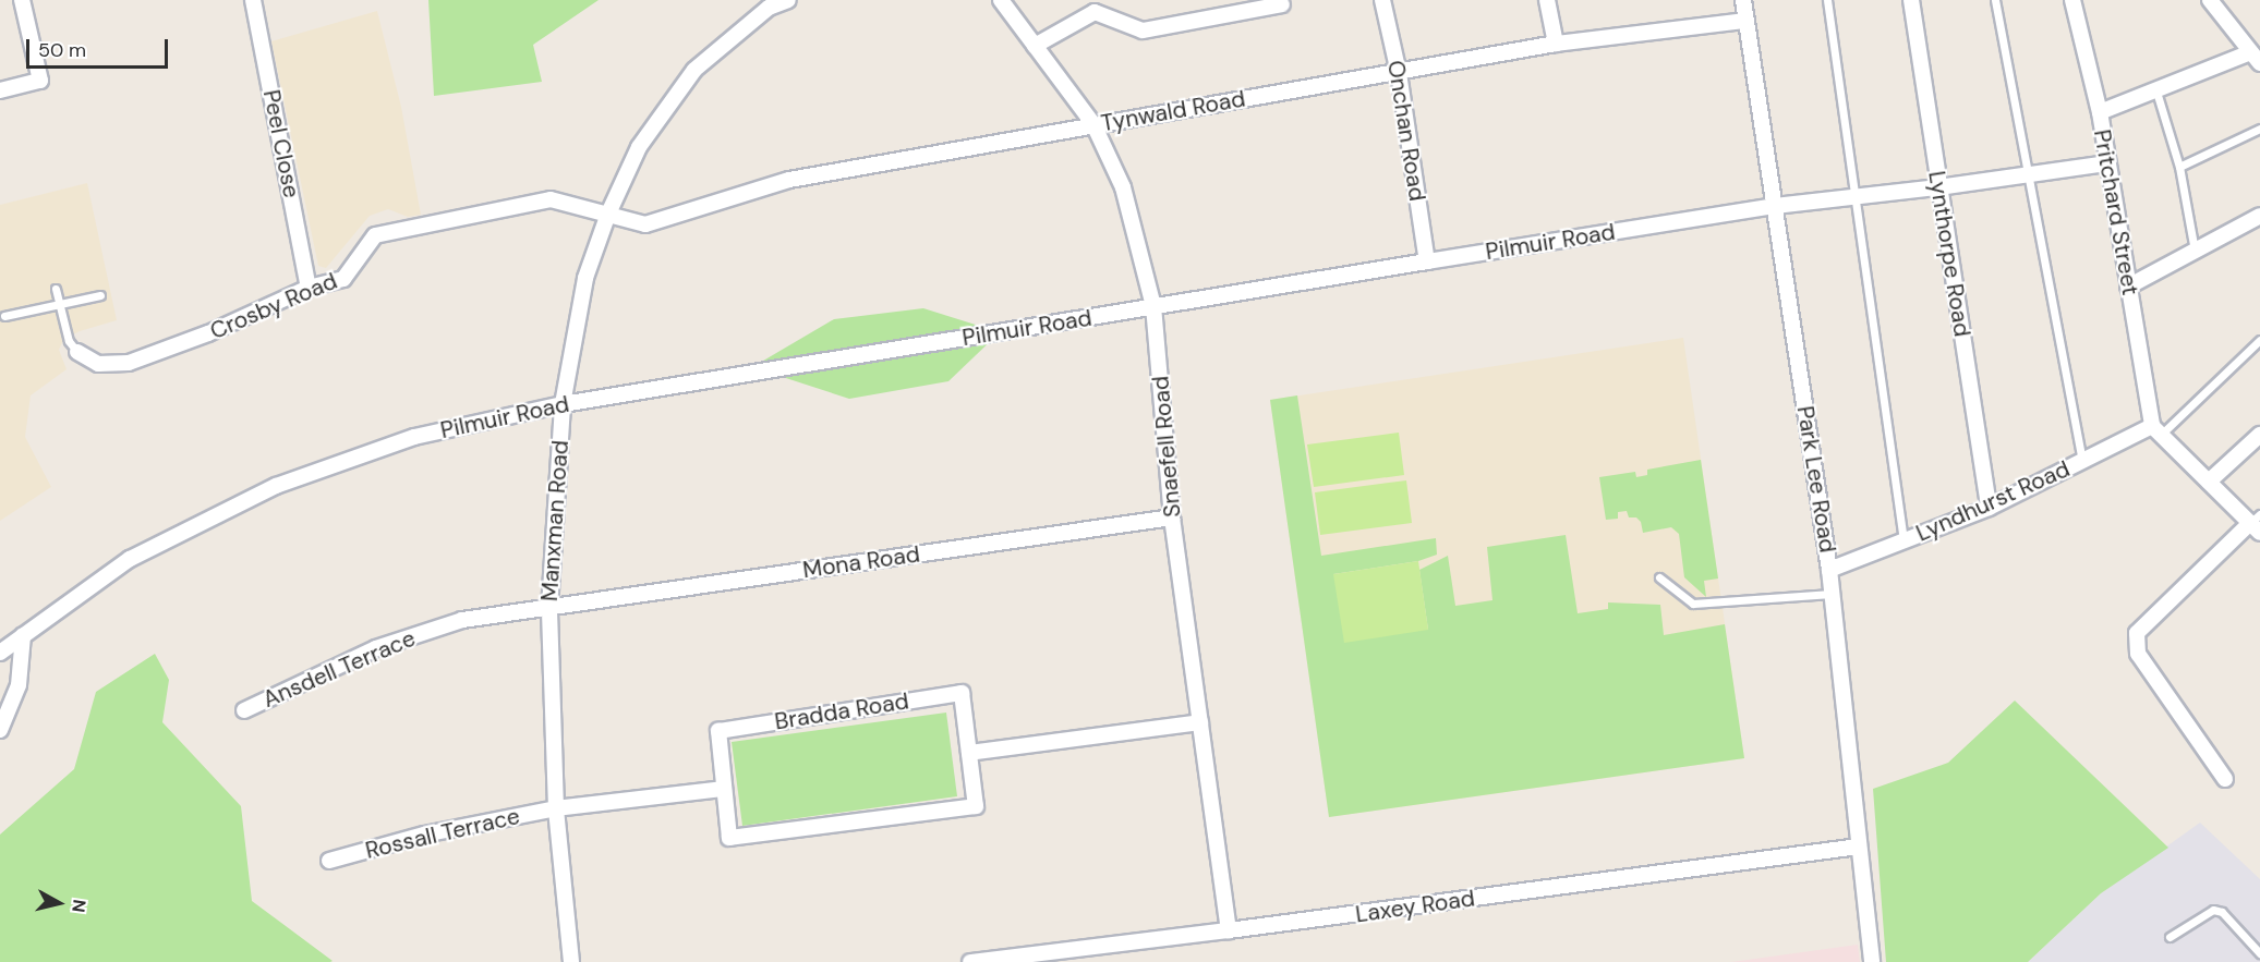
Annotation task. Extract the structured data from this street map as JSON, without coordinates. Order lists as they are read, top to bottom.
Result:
{
  "streets": {
    "street": [
      "Tynwald Road",
      "Onchan Road",
      "Peel Close",
      "Pritchard Street",
      "Pilmuir Road",
      "Lynthorpe Road",
      "Crosby Road",
      "Snaefell Road",
      "Park Lee Road",
      "Lyndhurst Road",
      "Manxman Road",
      "Mona Road",
      "Ansdell Terrace",
      "Bradda Road",
      "Rossall Terrace",
      "Laxey Road"
    ]
  },
  "crossings": [
    ["Tynwald Road", "Onchan Road"],
    ["Tynwald Road", "Crosby Road"],
    ["Tynwald Road", "Snaefell Road"],
    ["Tynwald Road", "Park Lee Road"],
    ["Tynwald Road", "Manxman Road"],
    ["Onchan Road", "Pilmuir Road"],
    ["Peel Close", "Crosby Road"],
    ["Pritchard Street", "Pilmuir Road"],
    ["Pritchard Street", "Lyndhurst Road"],
    ["Pilmuir Road", "Lynthorpe Road"],
    ["Pilmuir Road", "Snaefell Road"],
    ["Pilmuir Road", "Park Lee Road"],
    ["Pilmuir Road", "Manxman Road"],
    ["Lynthorpe Road", "Lyndhurst Road"],
    ["Crosby Road", "Manxman Road"],
    ["Snaefell Road", "Mona Road"],
    ["Snaefell Road", "Laxey Road"],
    ["Park Lee Road", "Lyndhurst Road"],
    ["Park Lee Road", "Laxey Road"],
    ["Manxman Road", "Mona Road"],
    ["Manxman Road", "Ansdell Terrace"],
    ["Manxman Road", "Rossall Terrace"],
    ["Mona Road", "Ansdell Terrace"]
  ],
  "scale_bar": "50 m",
  "north": "right"
}
